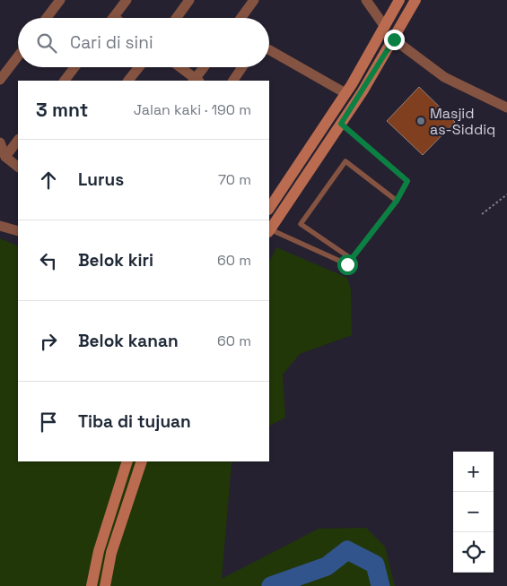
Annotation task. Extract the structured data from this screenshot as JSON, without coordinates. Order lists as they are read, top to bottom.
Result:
{
  "places": ["Masjid as-Siddiq"],
  "page": {
    "search": "Cari di sini",
    "heading": ["3 mnt", "Jalan kaki · 190 m"],
    "list": [
      ["Lurus", "70 m"],
      ["Belok kiri", "60 m"],
      ["Belok kanan", "60 m"],
      "Tiba di tujuan"
    ],
    "map_buttons": ["+", "−"]
  }
}
